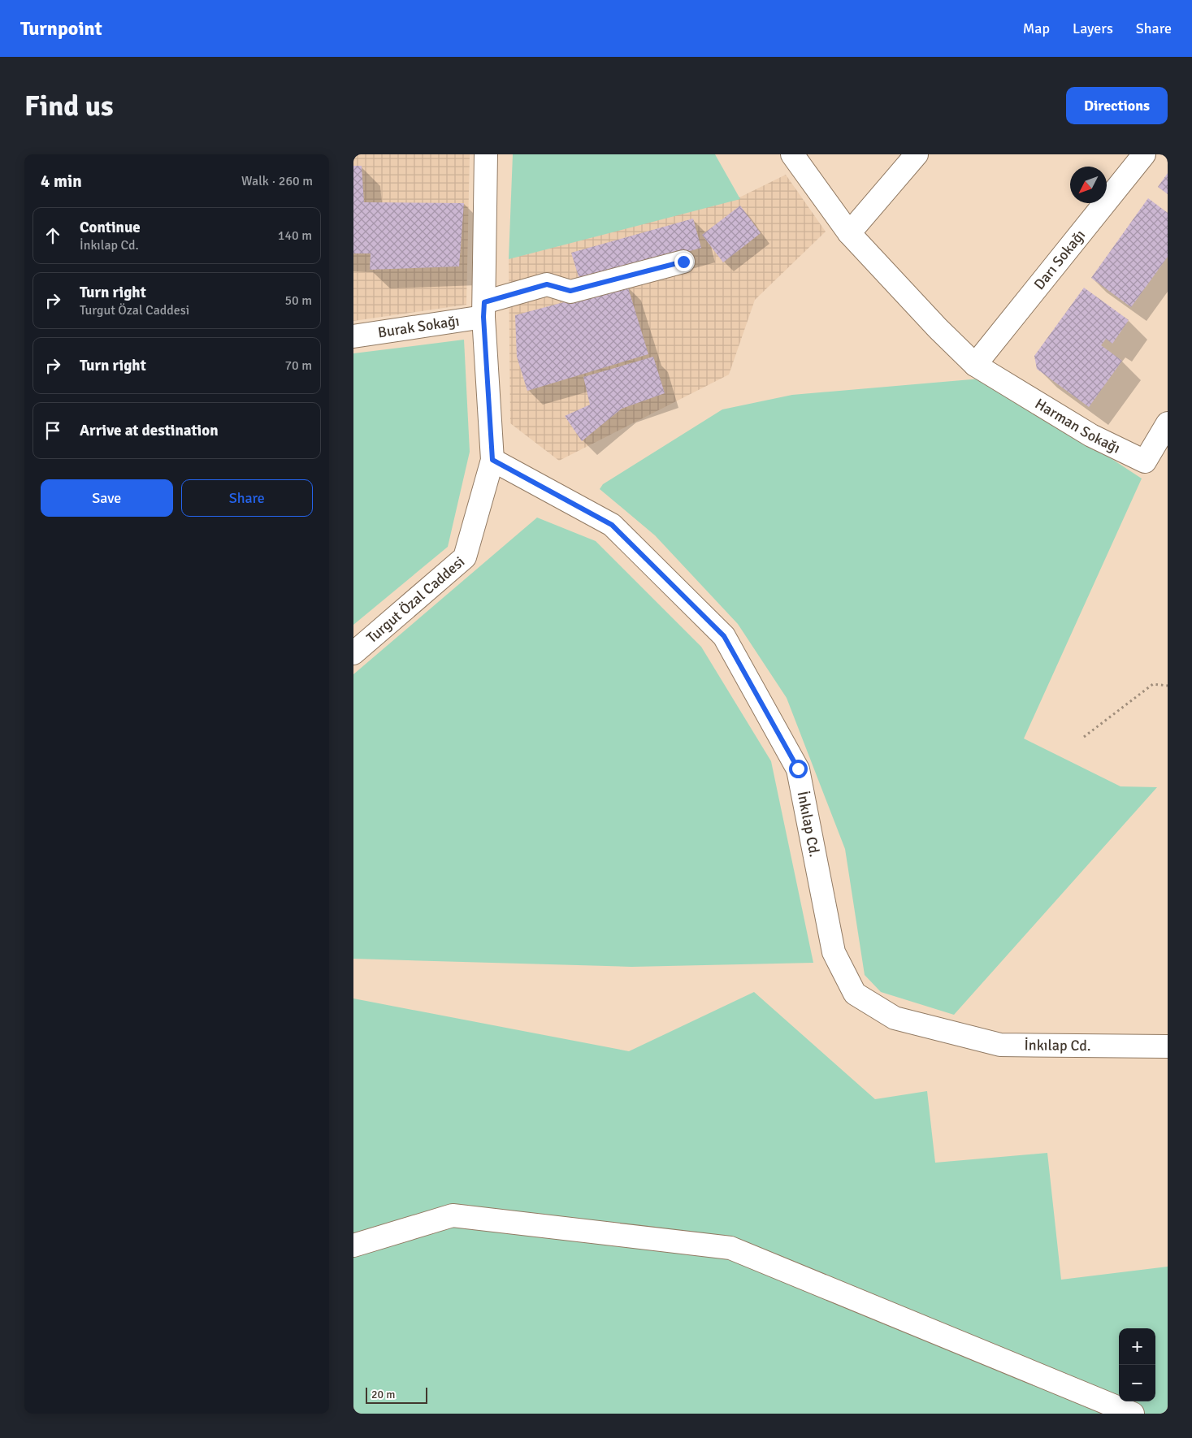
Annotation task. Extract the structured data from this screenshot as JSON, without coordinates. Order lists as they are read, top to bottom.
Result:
{
  "streets": {
    "street": [
      "Darı Sokağı",
      "Burak Sokağı",
      "Harman Sokağı",
      "Turgut Özal Caddesi",
      "İnkılap Cd."
    ]
  },
  "crossings": [
    ["Darı Sokağı", "Harman Sokağı"],
    ["Burak Sokağı", "Turgut Özal Caddesi"],
    ["Turgut Özal Caddesi", "İnkılap Cd."]
  ],
  "scale_bar": "20 m",
  "north": "bottom left",
  "page": {
    "header": "Turnpoint",
    "nav": ["Map", "Layers", "Share"],
    "buttons": [
      "Directions",
      ["Save", "Share"]
    ],
    "title": "Find us",
    "heading": ["4 min", "Walk · 260 m"],
    "list": [
      ["Continue", "İnkılap Cd.", "140 m"],
      ["Turn right", "Turgut Özal Caddesi", "50 m"],
      ["Turn right", "70 m"],
      "Arrive at destination"
    ],
    "map_buttons": ["+", "−"],
    "scale": "20 m"
  }
}
